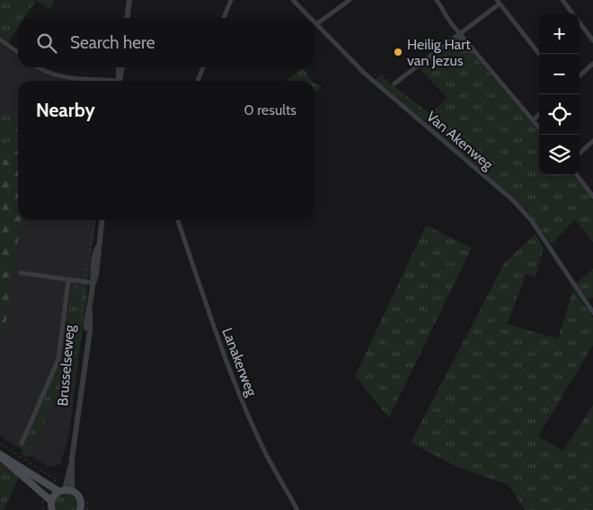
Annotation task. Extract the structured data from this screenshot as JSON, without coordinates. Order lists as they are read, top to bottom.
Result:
{
  "streets": {
    "street": ["Van Akenweg", "Lanakerweg", "Brusselseweg"]
  },
  "places": ["Heilig Hart van Jezus"],
  "page": {
    "map_buttons": ["+", "−"],
    "search": "Search here",
    "heading": ["Nearby", "0 results"]
  }
}
